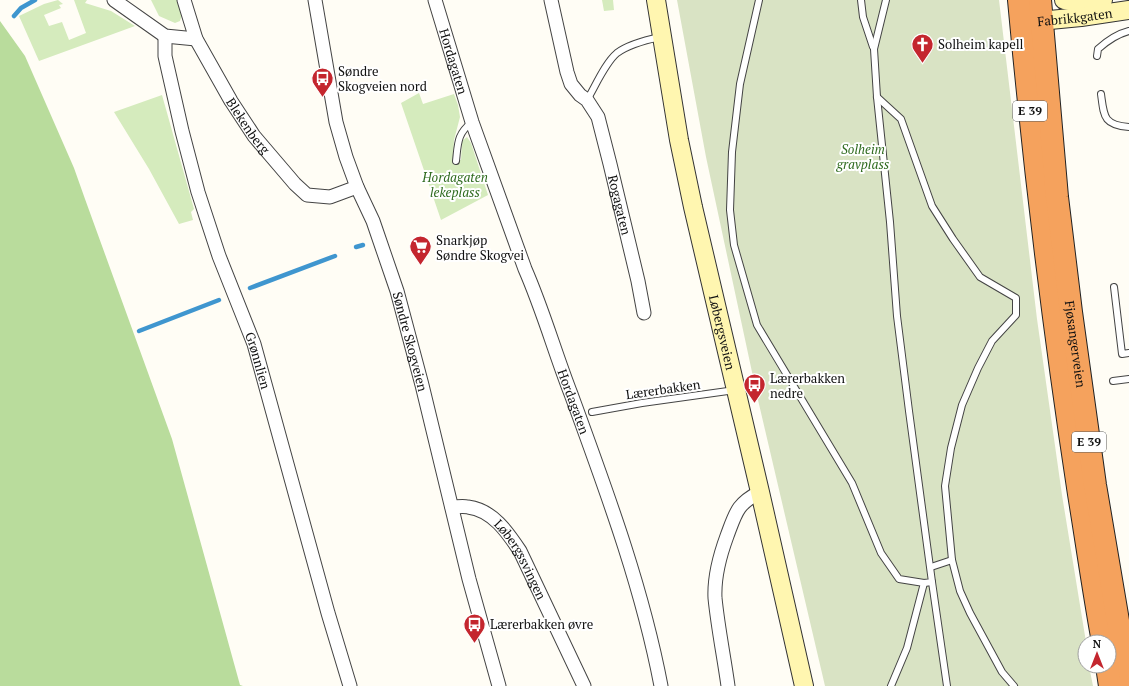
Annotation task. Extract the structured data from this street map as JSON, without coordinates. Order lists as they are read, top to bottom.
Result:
{
  "streets": {
    "highway": ["E 39", "Fjøsangerveien"],
    "street": [
      "Fabrikkgaten",
      "Hordagaten",
      "Blekenberg",
      "Rogagaten",
      "Løbergsveien",
      "Søndre Skogveien",
      "Grønnlien",
      "Løbergssvingen"
    ],
    "lane": ["Lærerbakken"]
  },
  "crossings": [
    ["Fabrikkgaten", "Fjøsangerveien"],
    ["Blekenberg", "Søndre Skogveien"],
    ["Løbergsveien", "Lærerbakken"],
    ["Søndre Skogveien", "Løbergssvingen"]
  ],
  "parks": ["Solheim gravplass", "Hordagaten lekeplass"],
  "places": {
    "church": ["Solheim kapell"],
    "bus stop": ["Søndre Skogveien nord", "Lærerbakken nedre", "Lærerbakken øvre"],
    "supermarket": ["Snarkjøp Søndre Skogvei"]
  },
  "north": "top"
}
